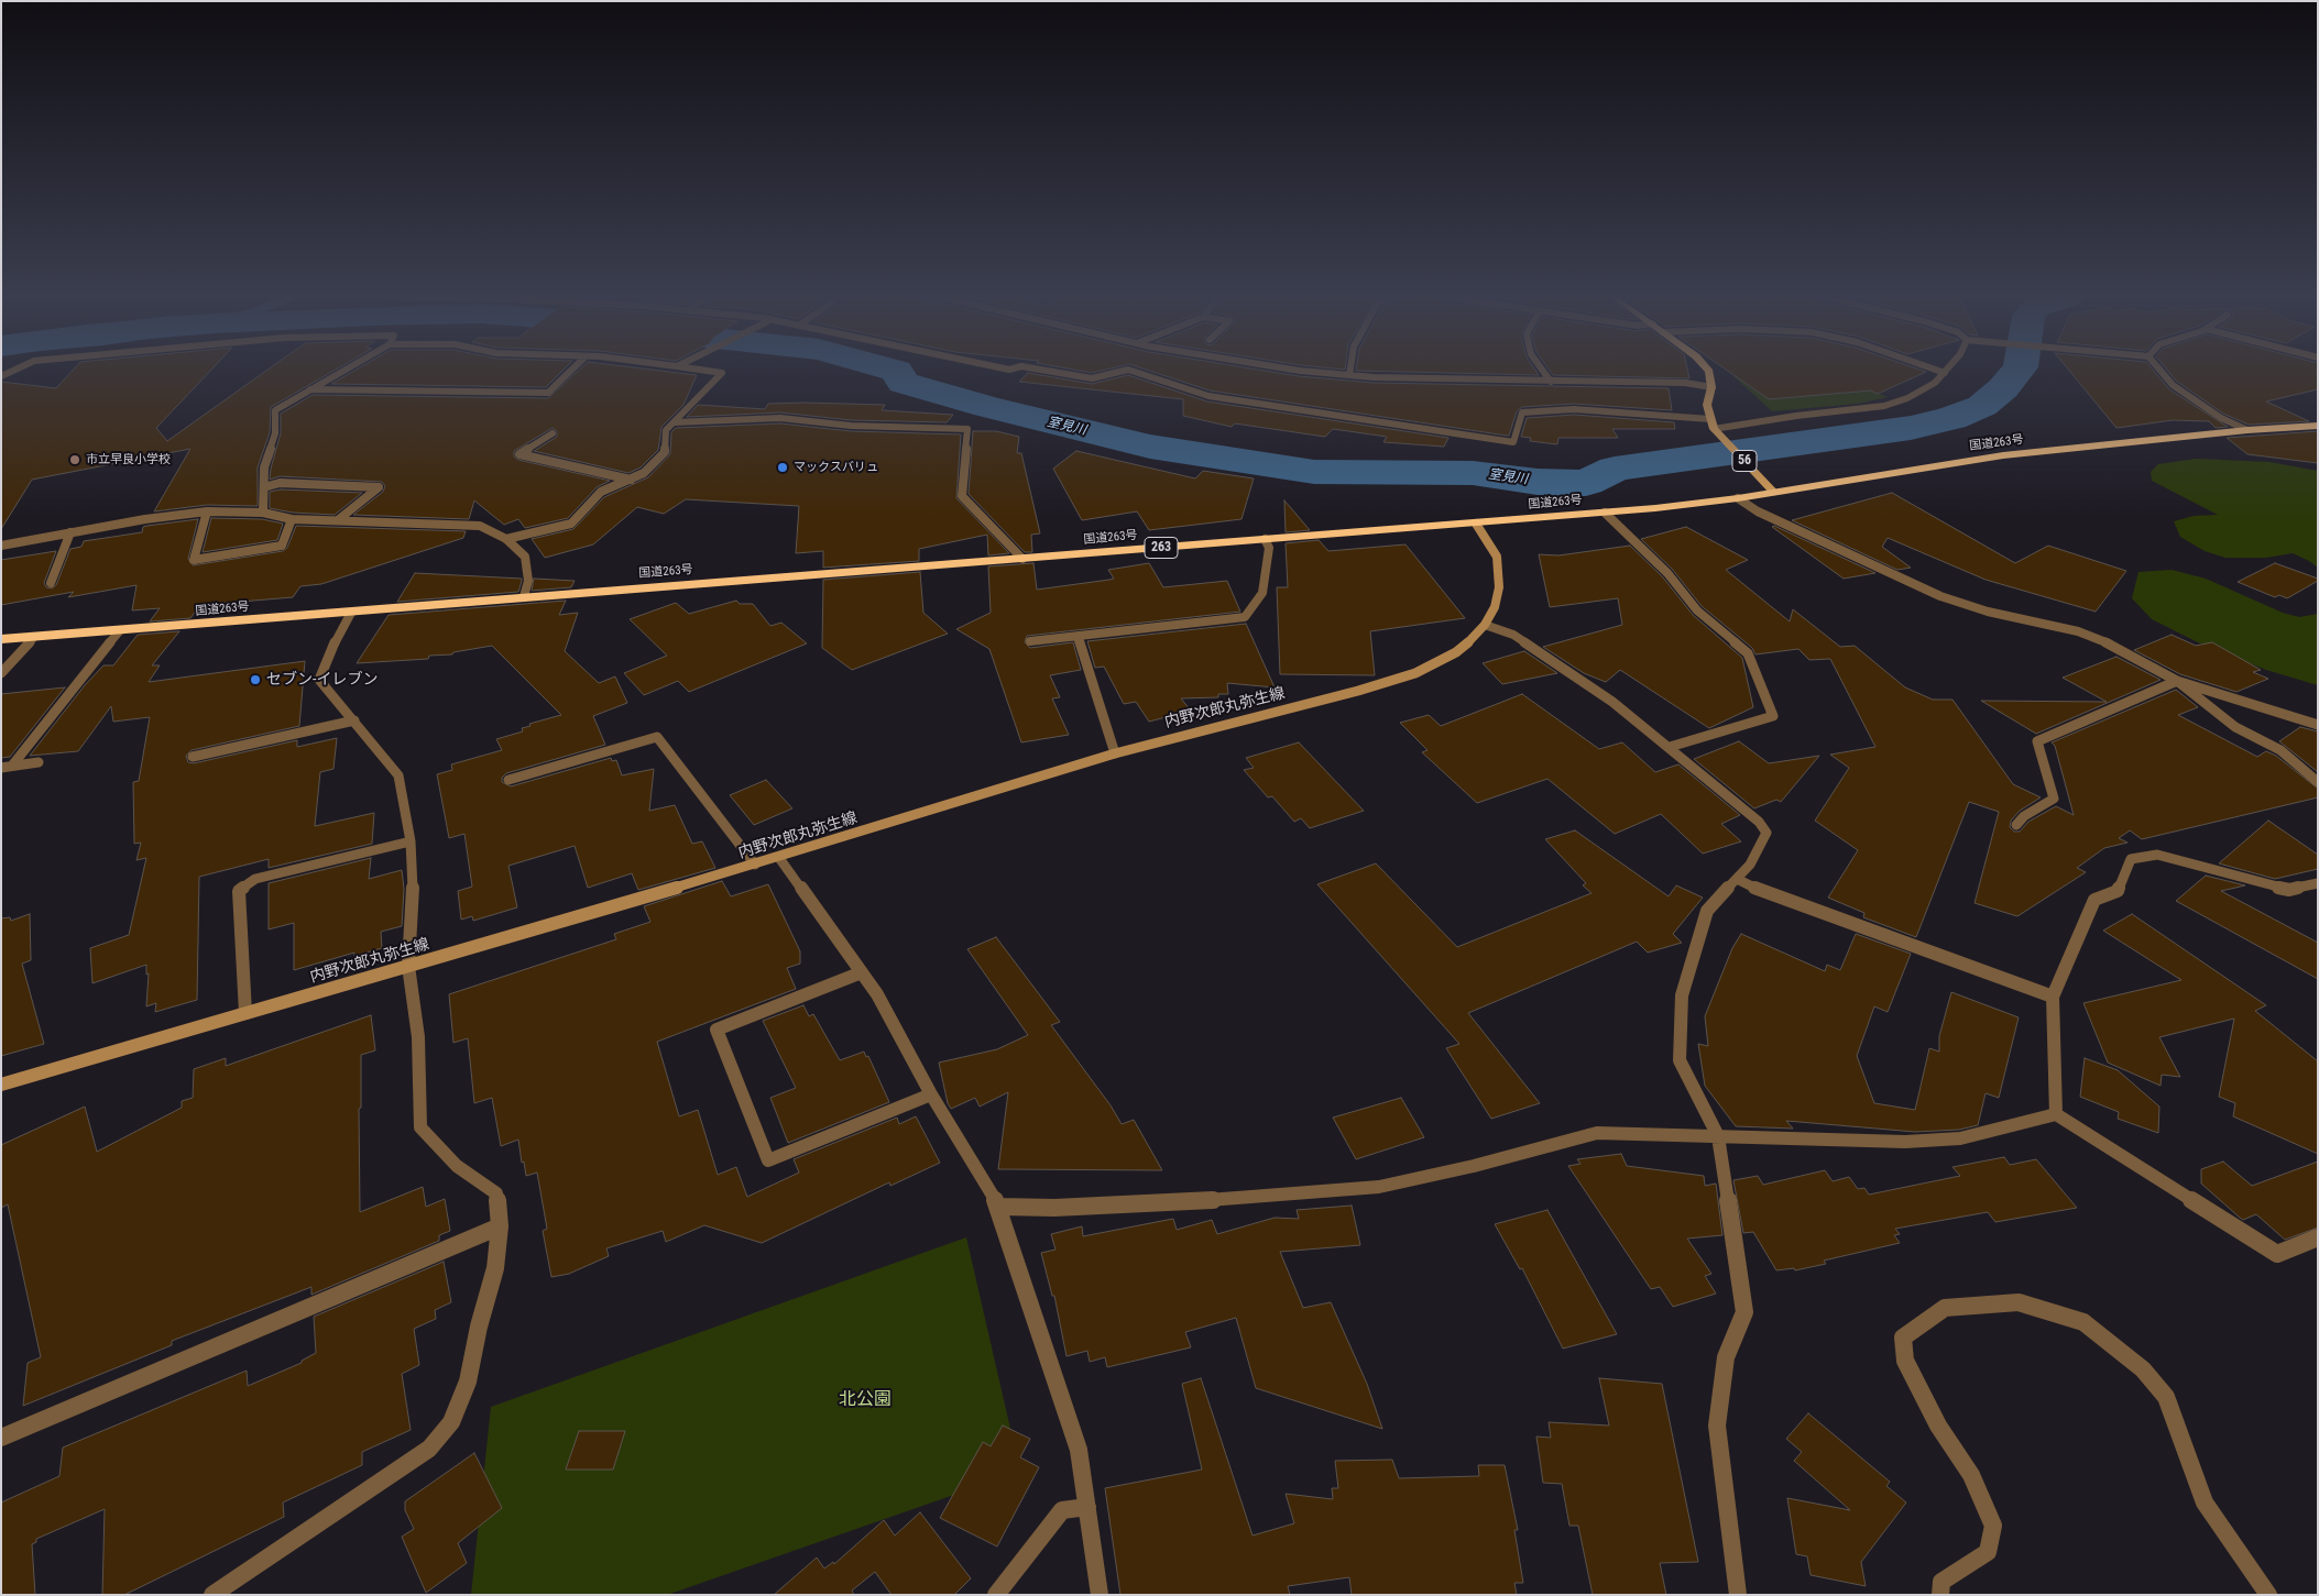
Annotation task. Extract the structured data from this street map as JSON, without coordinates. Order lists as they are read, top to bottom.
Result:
{
  "streets": {
    "highway": ["国道263号", "263"],
    "main road": ["56", "内野次郎丸弥生線"]
  },
  "crossings": [
    ["国道263号", "56"],
    ["国道263号", "内野次郎丸弥生線"]
  ],
  "water": ["室見川"],
  "parks": ["北公園"],
  "places": ["市立早良小学校", "マックスバリュ", "セブン-イレブン"]
}
